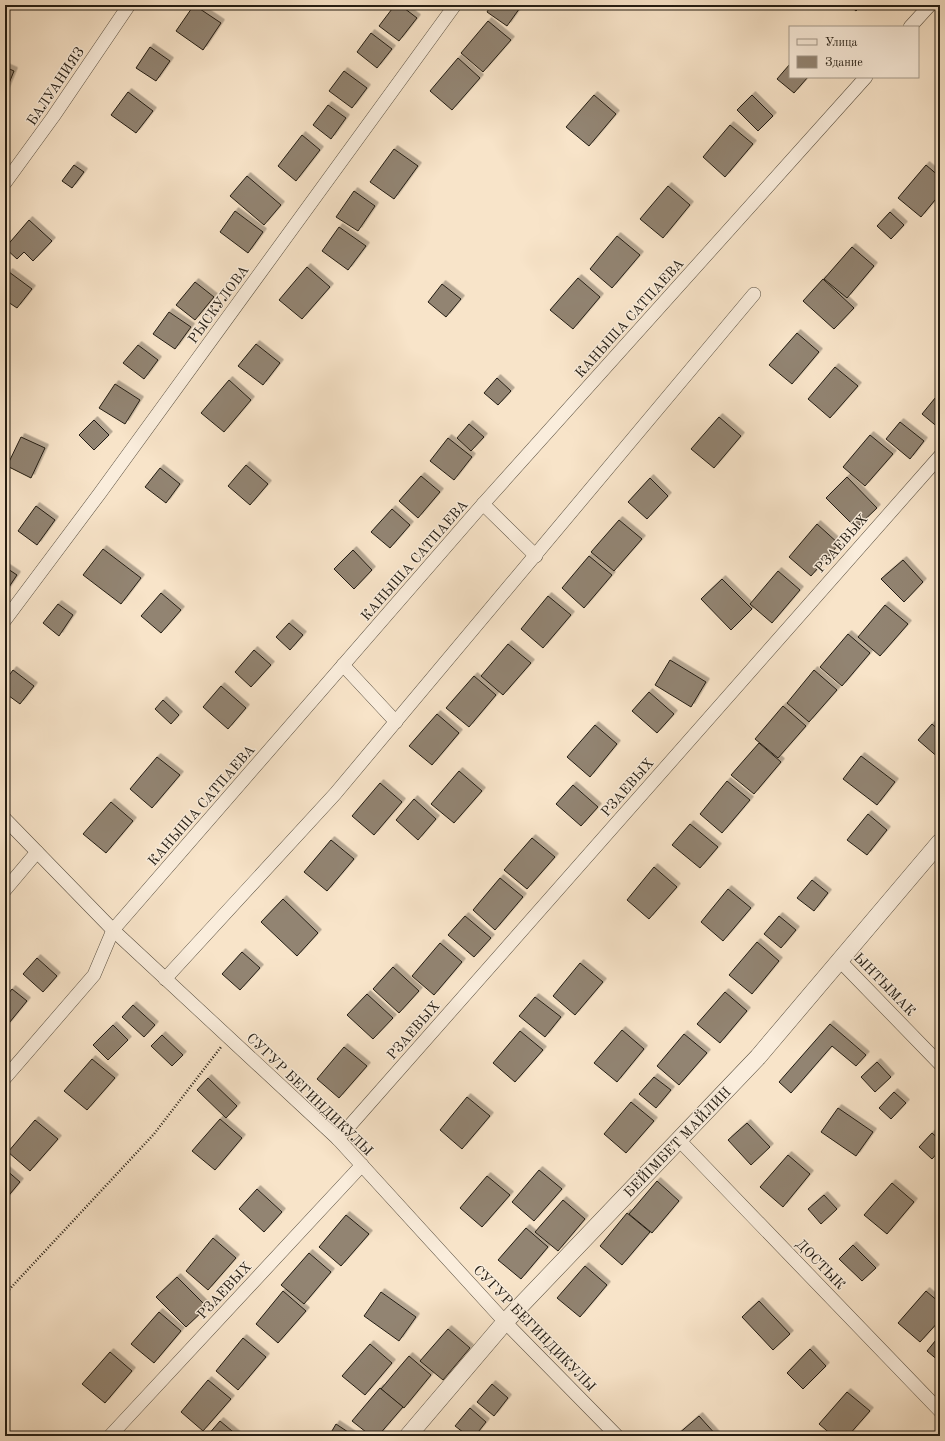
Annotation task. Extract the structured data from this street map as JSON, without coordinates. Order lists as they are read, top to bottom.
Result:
{
  "streets": {
    "street": [
      "БАЛУАНИЯЗ",
      "РЫСКУЛОВА",
      "КАНЫША САТПАЕВА",
      "РЗАЕВЫХ",
      "ЫНТЫМАК",
      "СУГУР БЕГИНДИКУЛЫ",
      "БЕЙІМБЕТ МАЙЛИН",
      "ДОСТЫК"
    ]
  },
  "crossings": [
    ["КАНЫША САТПАЕВА", "СУГУР БЕГИНДИКУЛЫ"],
    ["РЗАЕВЫХ", "СУГУР БЕГИНДИКУЛЫ"],
    ["ЫНТЫМАК", "БЕЙІМБЕТ МАЙЛИН"],
    ["СУГУР БЕГИНДИКУЛЫ", "БЕЙІМБЕТ МАЙЛИН"],
    ["БЕЙІМБЕТ МАЙЛИН", "ДОСТЫК"]
  ],
  "legend": ["Улица", "Здание"]
}
